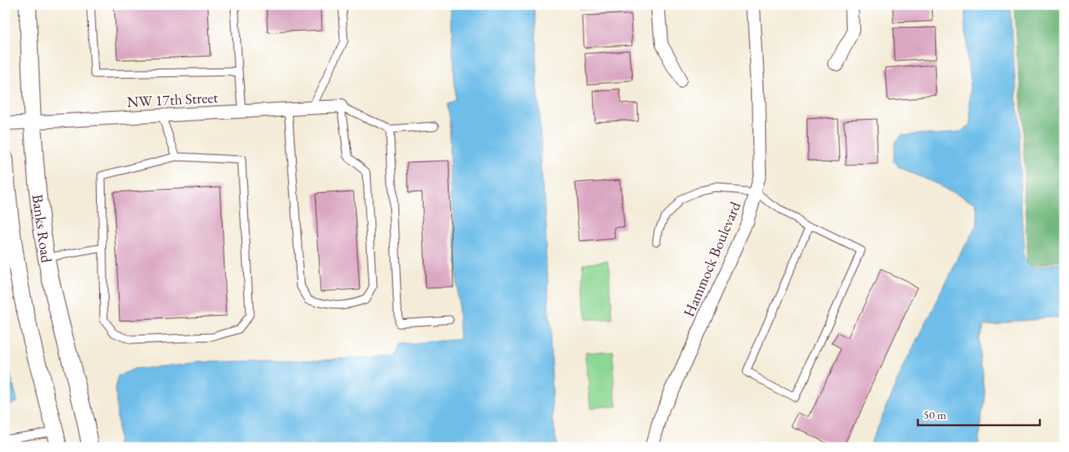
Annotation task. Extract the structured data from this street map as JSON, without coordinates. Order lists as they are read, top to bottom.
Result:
{
  "streets": {
    "street": ["NW 17th Street", "Banks Road", "Hammock Boulevard"]
  },
  "crossings": [
    ["NW 17th Street", "Banks Road"]
  ],
  "scale_bar": "50 m"
}
